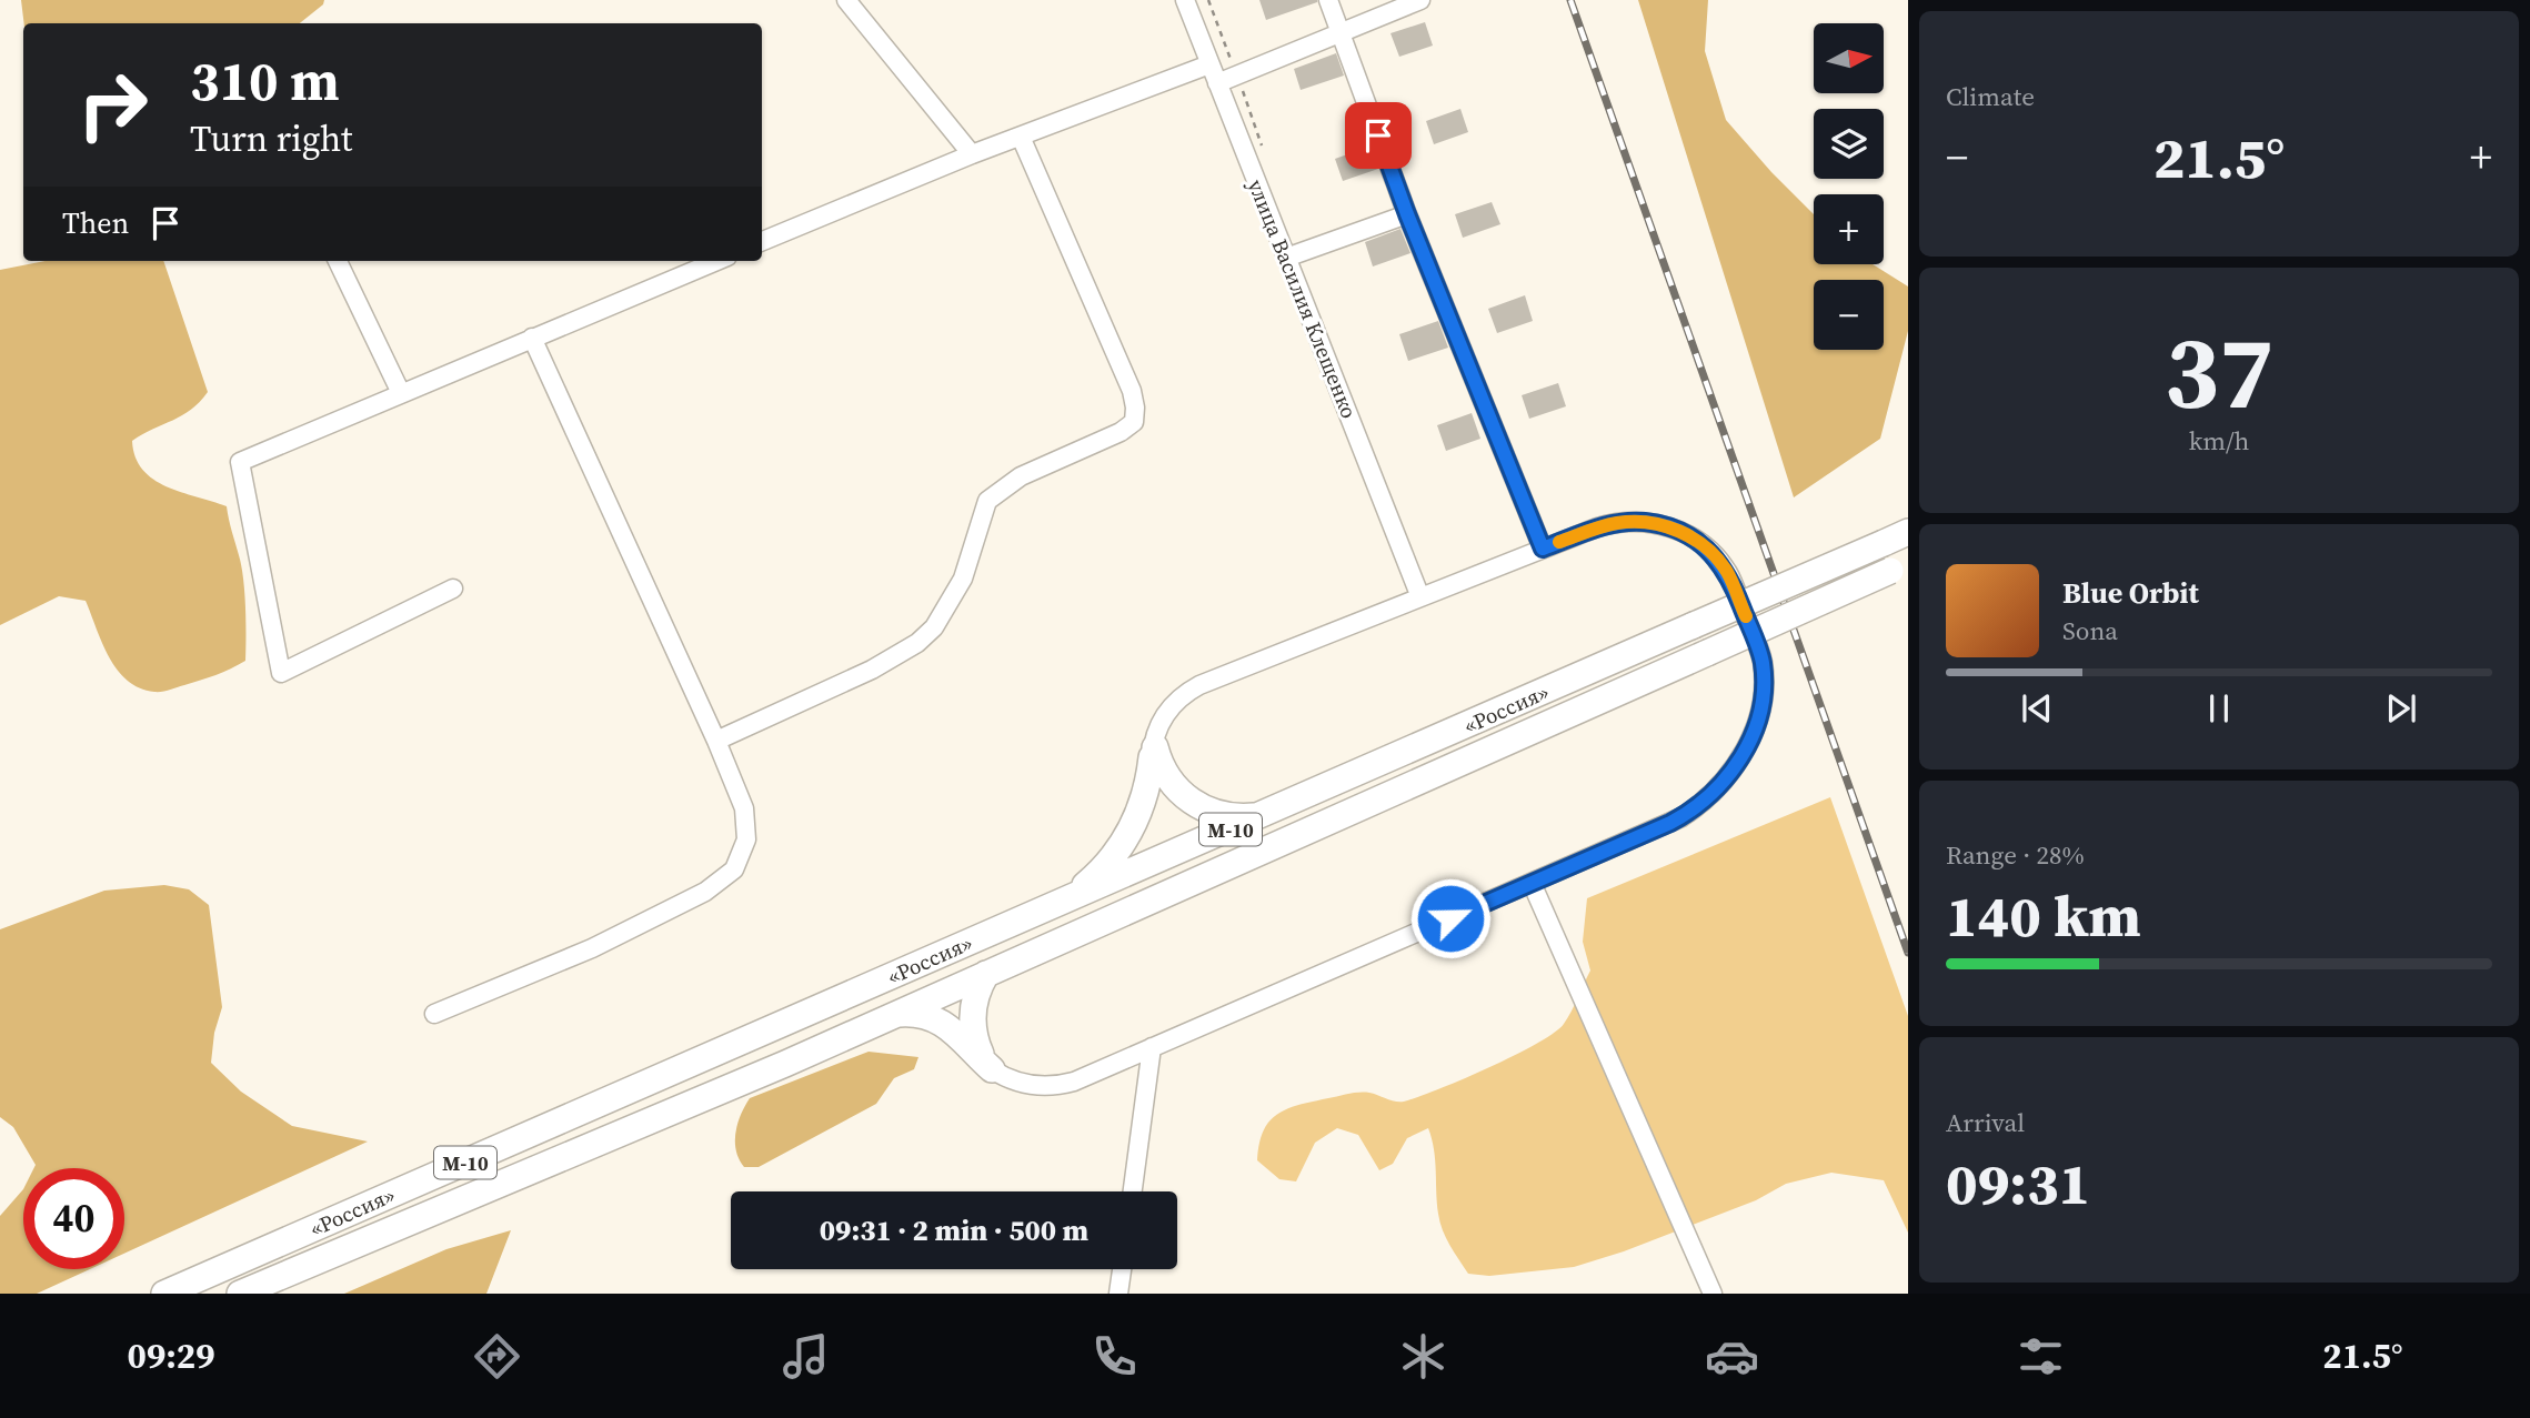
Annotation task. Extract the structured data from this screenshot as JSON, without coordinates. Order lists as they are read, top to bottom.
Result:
{
  "streets": {
    "highway": ["«Россия»", "М-10"],
    "street": ["улица Василия Клещенко"]
  },
  "north": "right",
  "page": {
    "tile": [
      "Climate",
      ["37", "km/h"],
      ["Range · 28%", "140 km"],
      ["Arrival", "09:31"]
    ],
    "map_buttons": ["+", "−"],
    "turn": ["310 m", "Turn right"],
    "heat": ["−", "21.5°", "+"],
    "then": "Then",
    "song": ["Blue Orbit", "Sona"],
    "limit": "40",
    "trip": "09:31 · 2 min · 500 m",
    "tabs": ["09:29", "21.5°"]
  }
}
